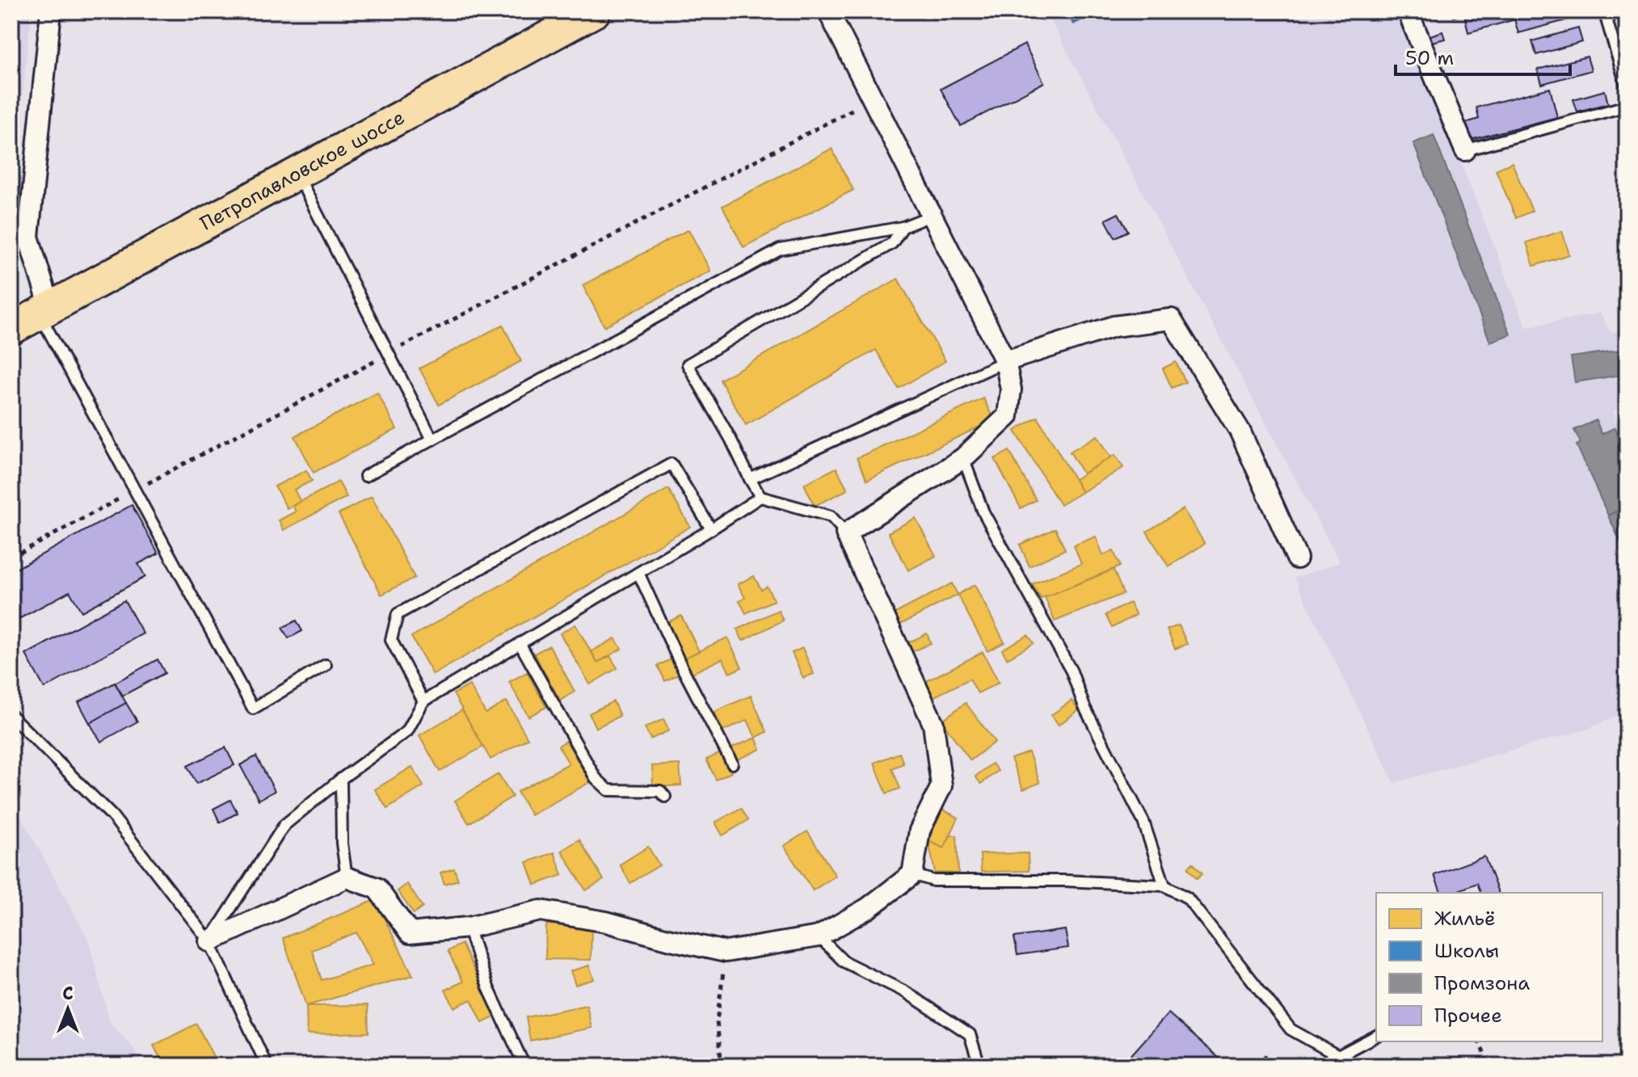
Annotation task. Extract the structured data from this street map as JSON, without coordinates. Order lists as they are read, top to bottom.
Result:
{
  "streets": {
    "main road": ["Петропавловское шоссе"]
  },
  "legend": [
    "Жильё",
    "Школы",
    "Промзона",
    "Прочее"
  ],
  "scale_bar": "50 m",
  "north": "top"
}
